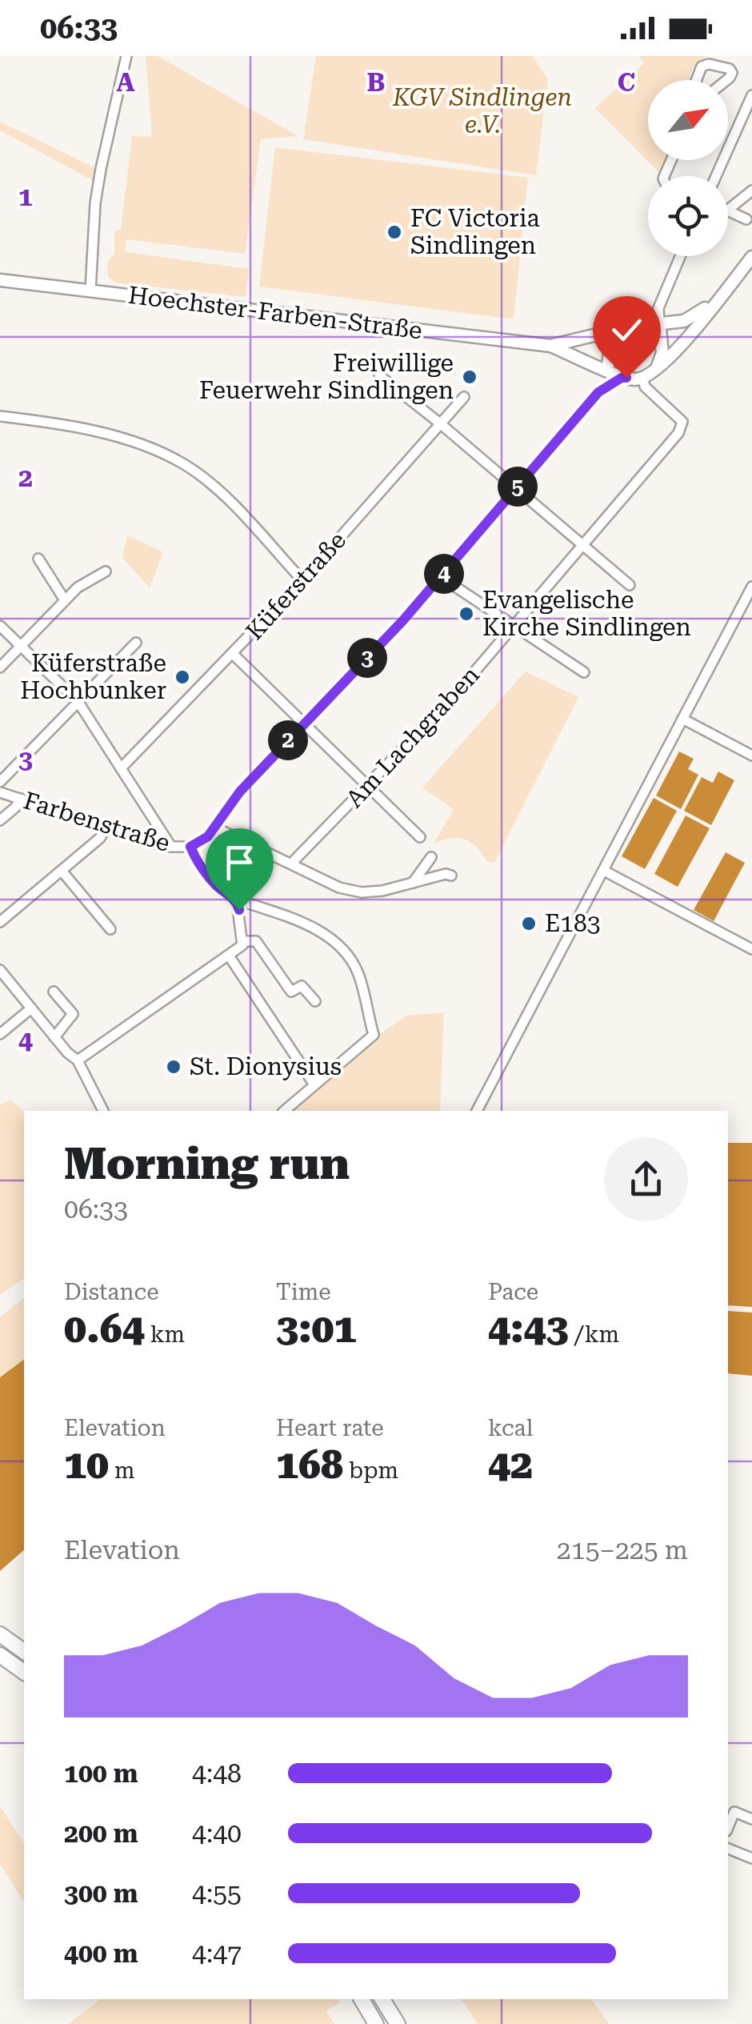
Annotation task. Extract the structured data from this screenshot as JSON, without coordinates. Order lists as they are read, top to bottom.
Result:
{
  "streets": {
    "main road": ["Hoechster-Farben-Straße"],
    "street": ["Küferstraße", "Am Lachgraben", "Farbenstraße"]
  },
  "crossings": [
    ["Hoechster-Farben-Straße", "Am Lachgraben"]
  ],
  "parks": ["KGV Sindlingen e.V."],
  "places": [
    "FC Victoria Sindlingen",
    "Freiwillige Feuerwehr Sindlingen",
    "Evangelische Kirche Sindlingen",
    "Küferstraße Hochbunker",
    "E183",
    "St. Dionysius"
  ],
  "north": "top right",
  "page": {
    "status": "06:33",
    "pins": [
      "5",
      "4",
      "3",
      "2"
    ],
    "heading": ["Morning run", "06:33"],
    "stats": [
      ["Distance", "0.64 km"],
      ["Time", "3:01"],
      ["Pace", "4:43 /km"],
      ["Elevation", "10 m"],
      ["Heart rate", "168 bpm"],
      ["kcal", "42"]
    ],
    "chart": ["Elevation", "215–225 m"],
    "list": [
      {
        "name": "100 m",
        "note": "4:48"
      },
      {
        "name": "200 m",
        "note": "4:40"
      },
      {
        "name": "300 m",
        "note": "4:55"
      },
      {
        "name": "400 m",
        "note": "4:47"
      }
    ]
  },
  "grid": {
    "columns": ["A", "B", "C"],
    "rows": [
      "1",
      "2",
      "3",
      "4"
    ]
  }
}
